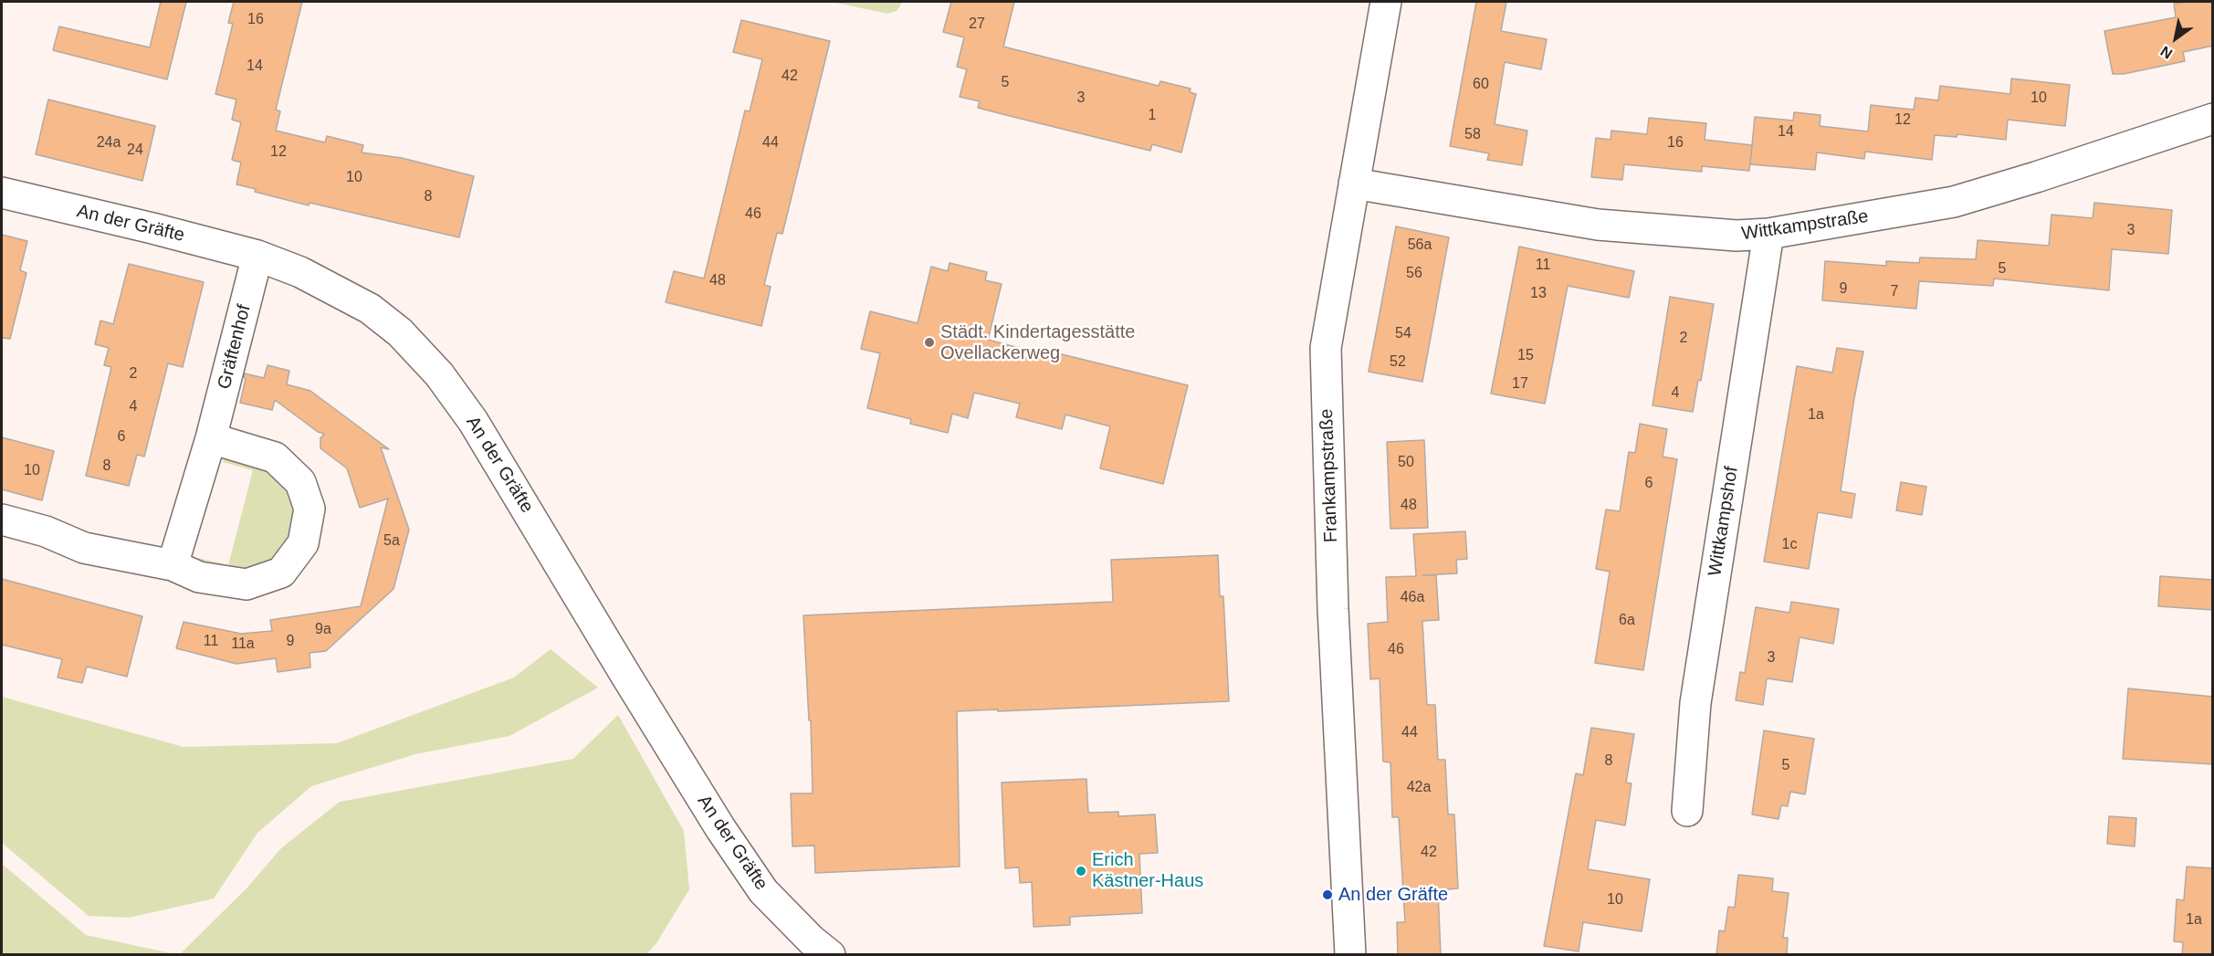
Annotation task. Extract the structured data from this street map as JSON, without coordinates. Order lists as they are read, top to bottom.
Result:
{
  "streets": {
    "street": [
      "An der Gräfte",
      "Wittkampstraße",
      "Gräftenhof",
      "Frankampstraße",
      "Wittkampshof"
    ]
  },
  "crossings": [
    ["An der Gräfte", "Gräftenhof"],
    ["Wittkampstraße", "Frankampstraße"],
    ["Wittkampstraße", "Wittkampshof"]
  ],
  "places": ["Städt. Kindertagesstätte Ovellackerweg", "Erich Kästner-Haus", "An der Gräfte"],
  "house_numbers": [
    "16",
    "27",
    "14",
    "42",
    "5",
    "60",
    "3",
    "10",
    "1",
    "12",
    "14",
    "58",
    "24a",
    "44",
    "16",
    "24",
    "12",
    "10",
    "8",
    "46",
    "3",
    "56a",
    "11",
    "5",
    "56",
    "48",
    "9",
    "7",
    "13",
    "54",
    "2",
    "15",
    "52",
    "2",
    "17",
    "4",
    "4",
    "1a",
    "6",
    "50",
    "8",
    "10",
    "6",
    "48",
    "5a",
    "1c",
    "46a",
    "6a",
    "9a",
    "11",
    "9",
    "11a",
    "46",
    "3",
    "44",
    "8",
    "5",
    "42a",
    "42",
    "10",
    "1a"
  ],
  "north": "bottom left"
}
